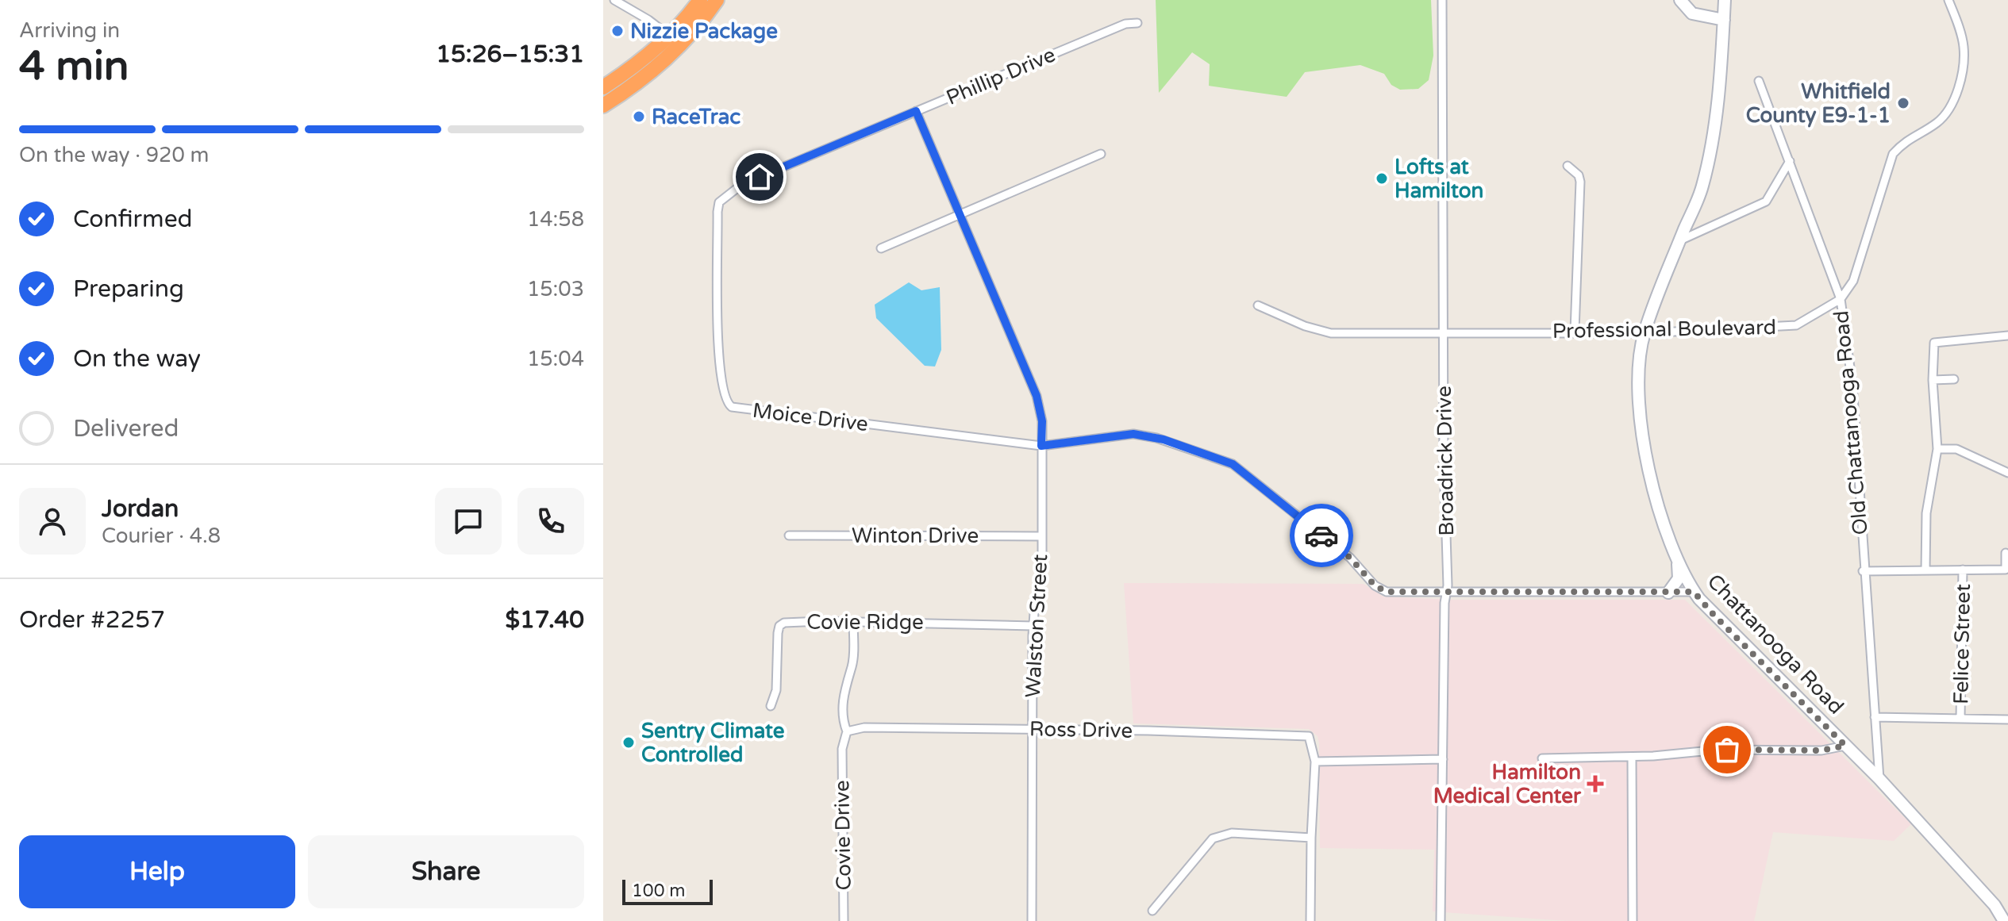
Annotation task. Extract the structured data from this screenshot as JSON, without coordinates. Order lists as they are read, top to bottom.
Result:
{
  "streets": {
    "main road": ["Chattanooga Road"],
    "street": [
      "Phillip Drive",
      "Professional Boulevard",
      "Moice Drive",
      "Old Chattanooga Road",
      "Broadrick Drive",
      "Winton Drive",
      "Covie Ridge",
      "Walston Street",
      "Felice Street",
      "Ross Drive",
      "Covie Drive"
    ]
  },
  "crossings": [
    ["Phillip Drive", "Walston Street"],
    ["Professional Boulevard", "Old Chattanooga Road"],
    ["Professional Boulevard", "Broadrick Drive"],
    ["Professional Boulevard", "Chattanooga Road"],
    ["Moice Drive", "Broadrick Drive"],
    ["Moice Drive", "Walston Street"],
    ["Moice Drive", "Chattanooga Road"],
    ["Old Chattanooga Road", "Chattanooga Road"],
    ["Winton Drive", "Walston Street"],
    ["Covie Ridge", "Walston Street"],
    ["Walston Street", "Ross Drive"],
    ["Ross Drive", "Covie Drive"]
  ],
  "places": {
    "other": [
      "Nizzie Package",
      "Whitfield County E9-1-1",
      "RaceTrac",
      "Lofts at Hamilton",
      "Sentry Climate Controlled"
    ],
    "health": ["Hamilton Medical Center"]
  },
  "scale_bar": "100 m",
  "page": {
    "heading": ["4 min", "Arriving in", "15:26–15:31"],
    "panel": [
      "Jordan",
      "Courier · 4.8",
      "Order #2257",
      "$17.40"
    ],
    "bar": "On the way · 920 m",
    "list": [
      ["Confirmed", "14:58"],
      ["Preparing", "15:03"],
      ["On the way", "15:04"],
      "Delivered"
    ],
    "buttons": ["Help", "Share"],
    "scale": "100 m"
  }
}
